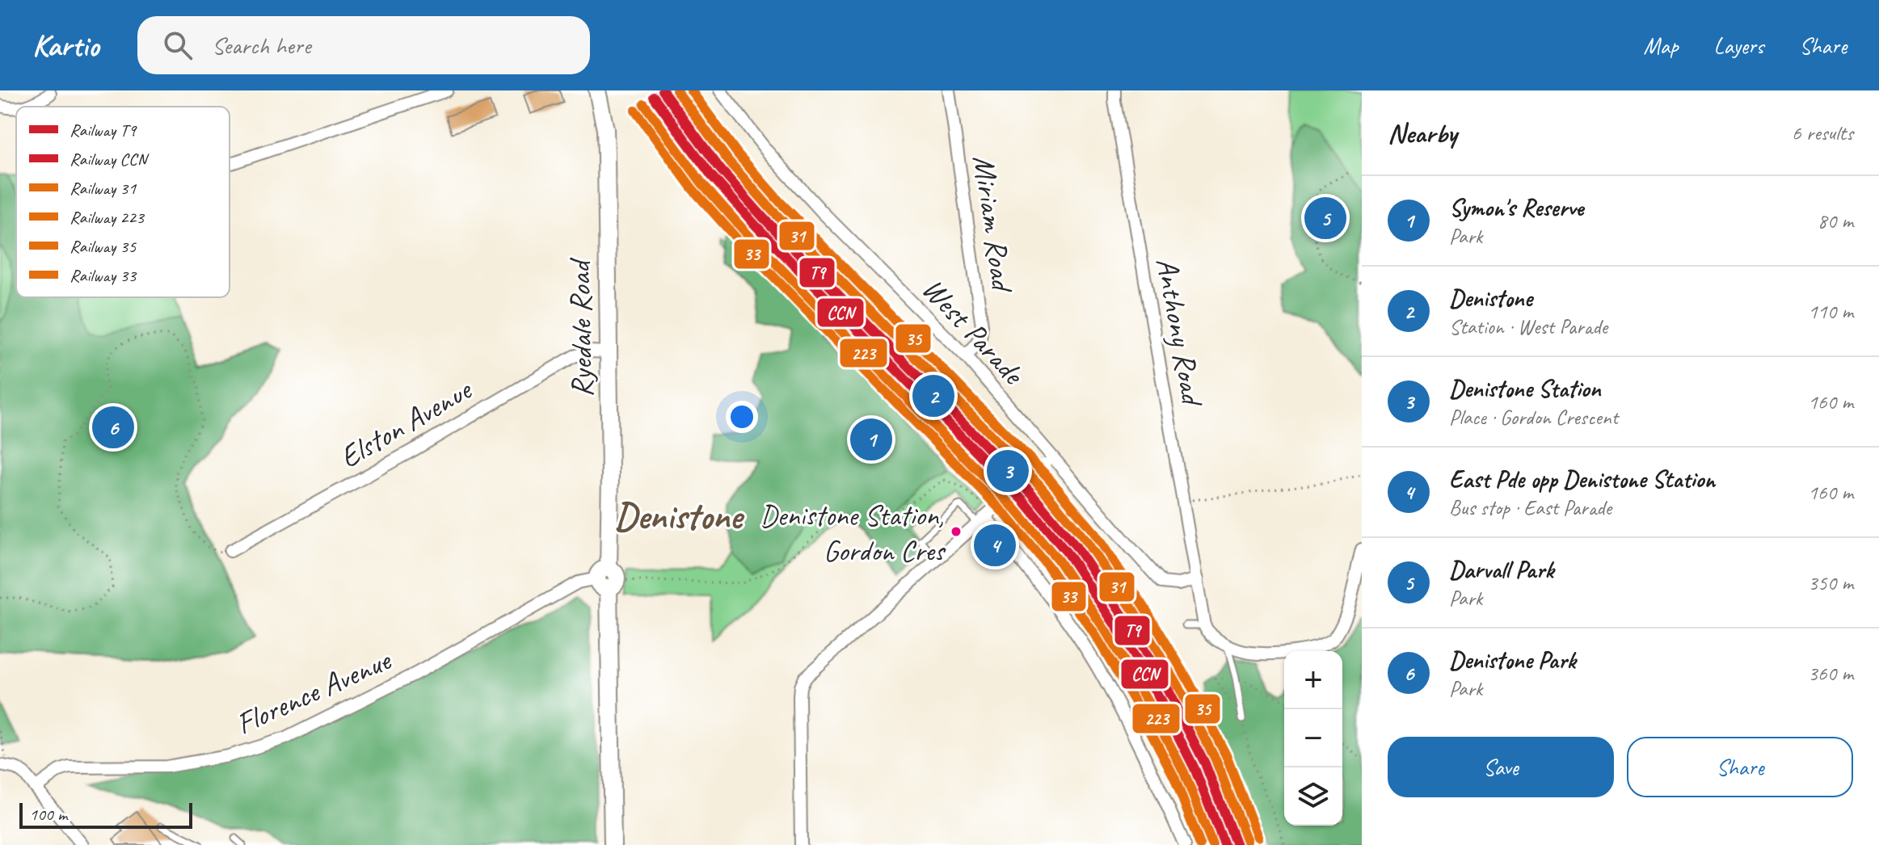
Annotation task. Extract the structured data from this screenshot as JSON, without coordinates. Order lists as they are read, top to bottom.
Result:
{
  "streets": {
    "street": [
      "Miriam Road",
      "Ryedale Road",
      "West Parade",
      "Anthony Road",
      "Elston Avenue",
      "Florence Avenue"
    ]
  },
  "crossings": [
    ["Miriam Road", "West Parade"],
    ["Ryedale Road", "Elston Avenue"],
    ["Ryedale Road", "Florence Avenue"],
    ["West Parade", "Anthony Road"]
  ],
  "districts": ["Denistone"],
  "places": ["Denistone Station, Gordon Cres"],
  "lines": [
    "rail line T9",
    "rail line 31",
    "rail line 35",
    "rail line CCN",
    "rail line 223",
    "rail line 33"
  ],
  "legend": [
    "Railway T9",
    "Railway CCN",
    "Railway 31",
    "Railway 223",
    "Railway 35",
    "Railway 33"
  ],
  "scale_bar": "100 m",
  "page": {
    "header": "Kartio",
    "search": "Search here",
    "nav": ["Map", "Layers", "Share"],
    "heading": ["Nearby", "6 results"],
    "list": [
      {
        "mark": "1",
        "name": "Symon's Reserve",
        "note": "Park",
        "value": "80 m"
      },
      {
        "mark": "2",
        "name": "Denistone",
        "note": "Station · West Parade",
        "value": "110 m"
      },
      {
        "mark": "3",
        "name": "Denistone Station",
        "note": "Place · Gordon Crescent",
        "value": "160 m"
      },
      {
        "mark": "4",
        "name": "East Pde opp Denistone Station",
        "note": "Bus stop · East Parade",
        "value": "160 m"
      },
      {
        "mark": "5",
        "name": "Darvall Park",
        "note": "Park",
        "value": "350 m"
      },
      {
        "mark": "6",
        "name": "Denistone Park",
        "note": "Park",
        "value": "360 m"
      }
    ],
    "pins": [
      "5",
      "2",
      "6",
      "1",
      "3",
      "4"
    ],
    "map_buttons": ["+", "−"],
    "buttons": ["Save", "Share"],
    "scale": "100 m"
  }
}
